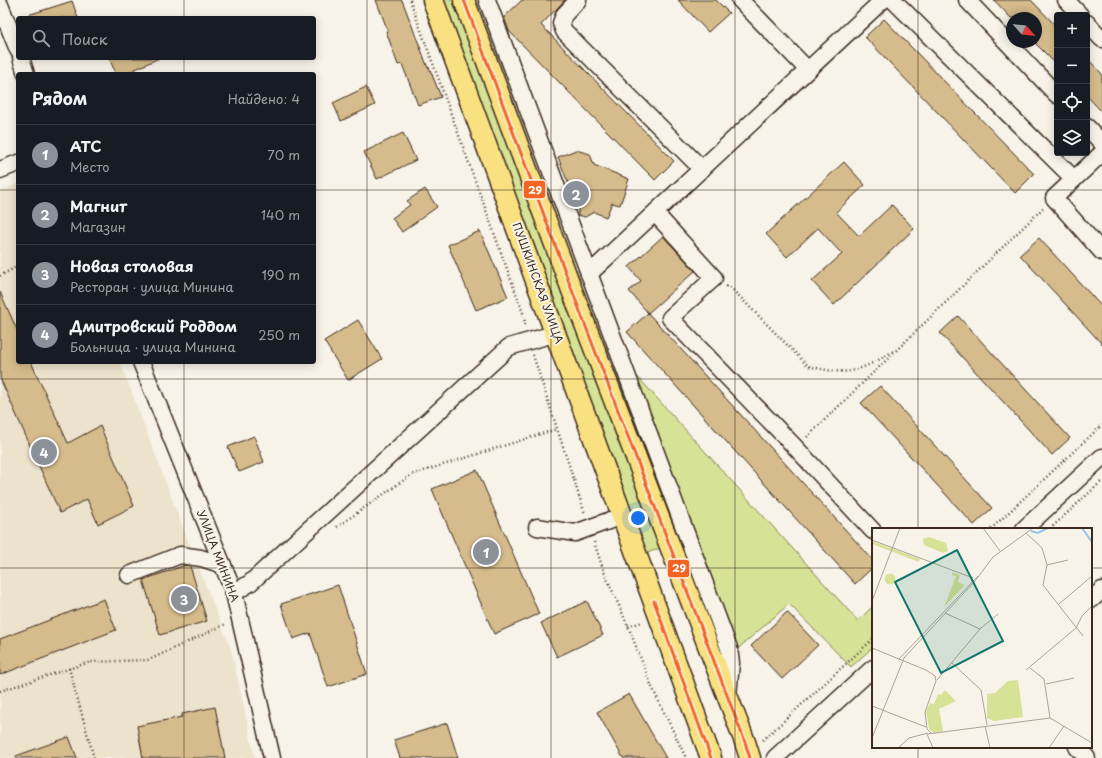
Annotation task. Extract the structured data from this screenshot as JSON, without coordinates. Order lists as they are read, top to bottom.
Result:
{
  "streets": {
    "main road": ["ПУШКИНСКАЯ УЛИЦА"],
    "street": ["УЛИЦА МИНИНА"]
  },
  "lines": ["transit line 29"],
  "north": "bottom right",
  "page": {
    "map_buttons": ["+", "−"],
    "search": "Поиск",
    "heading": ["Рядом", "Найдено: 4"],
    "list": [
      {
        "mark": "1",
        "name": "АТС",
        "note": "Место",
        "value": "70 m"
      },
      {
        "mark": "2",
        "name": "Магнит",
        "note": "Магазин",
        "value": "140 m"
      },
      {
        "mark": "3",
        "name": "Новая столовая",
        "note": "Ресторан · улица Минина",
        "value": "190 m"
      },
      {
        "mark": "4",
        "name": "Дмитровский Роддом",
        "note": "Больница · улица Минина",
        "value": "250 m"
      }
    ],
    "pins": [
      "2",
      "4",
      "1",
      "3"
    ]
  }
}
